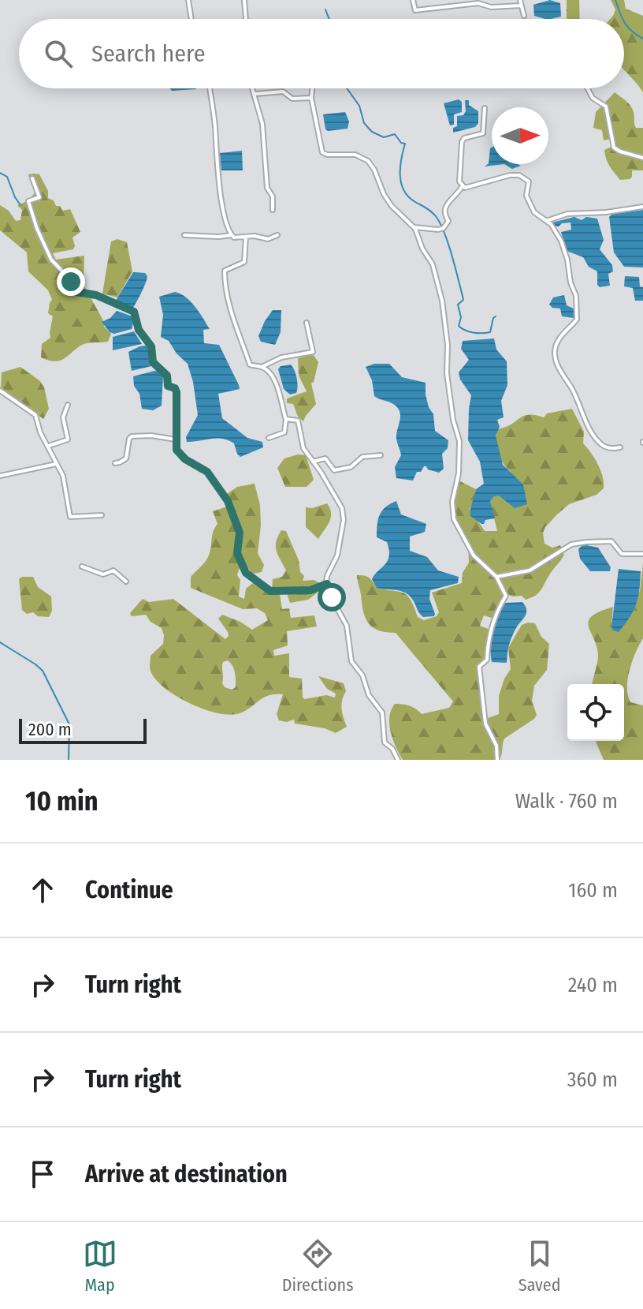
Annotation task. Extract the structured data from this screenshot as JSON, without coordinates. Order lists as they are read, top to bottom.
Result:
{
  "scale_bar": "200 m",
  "north": "right",
  "page": {
    "search": "Search here",
    "scale": "200 m",
    "heading": ["10 min", "Walk · 760 m"],
    "list": [
      ["Continue", "160 m"],
      ["Turn right", "240 m"],
      ["Turn right", "360 m"],
      "Arrive at destination"
    ],
    "nav": ["Map", "Directions", "Saved"]
  }
}
